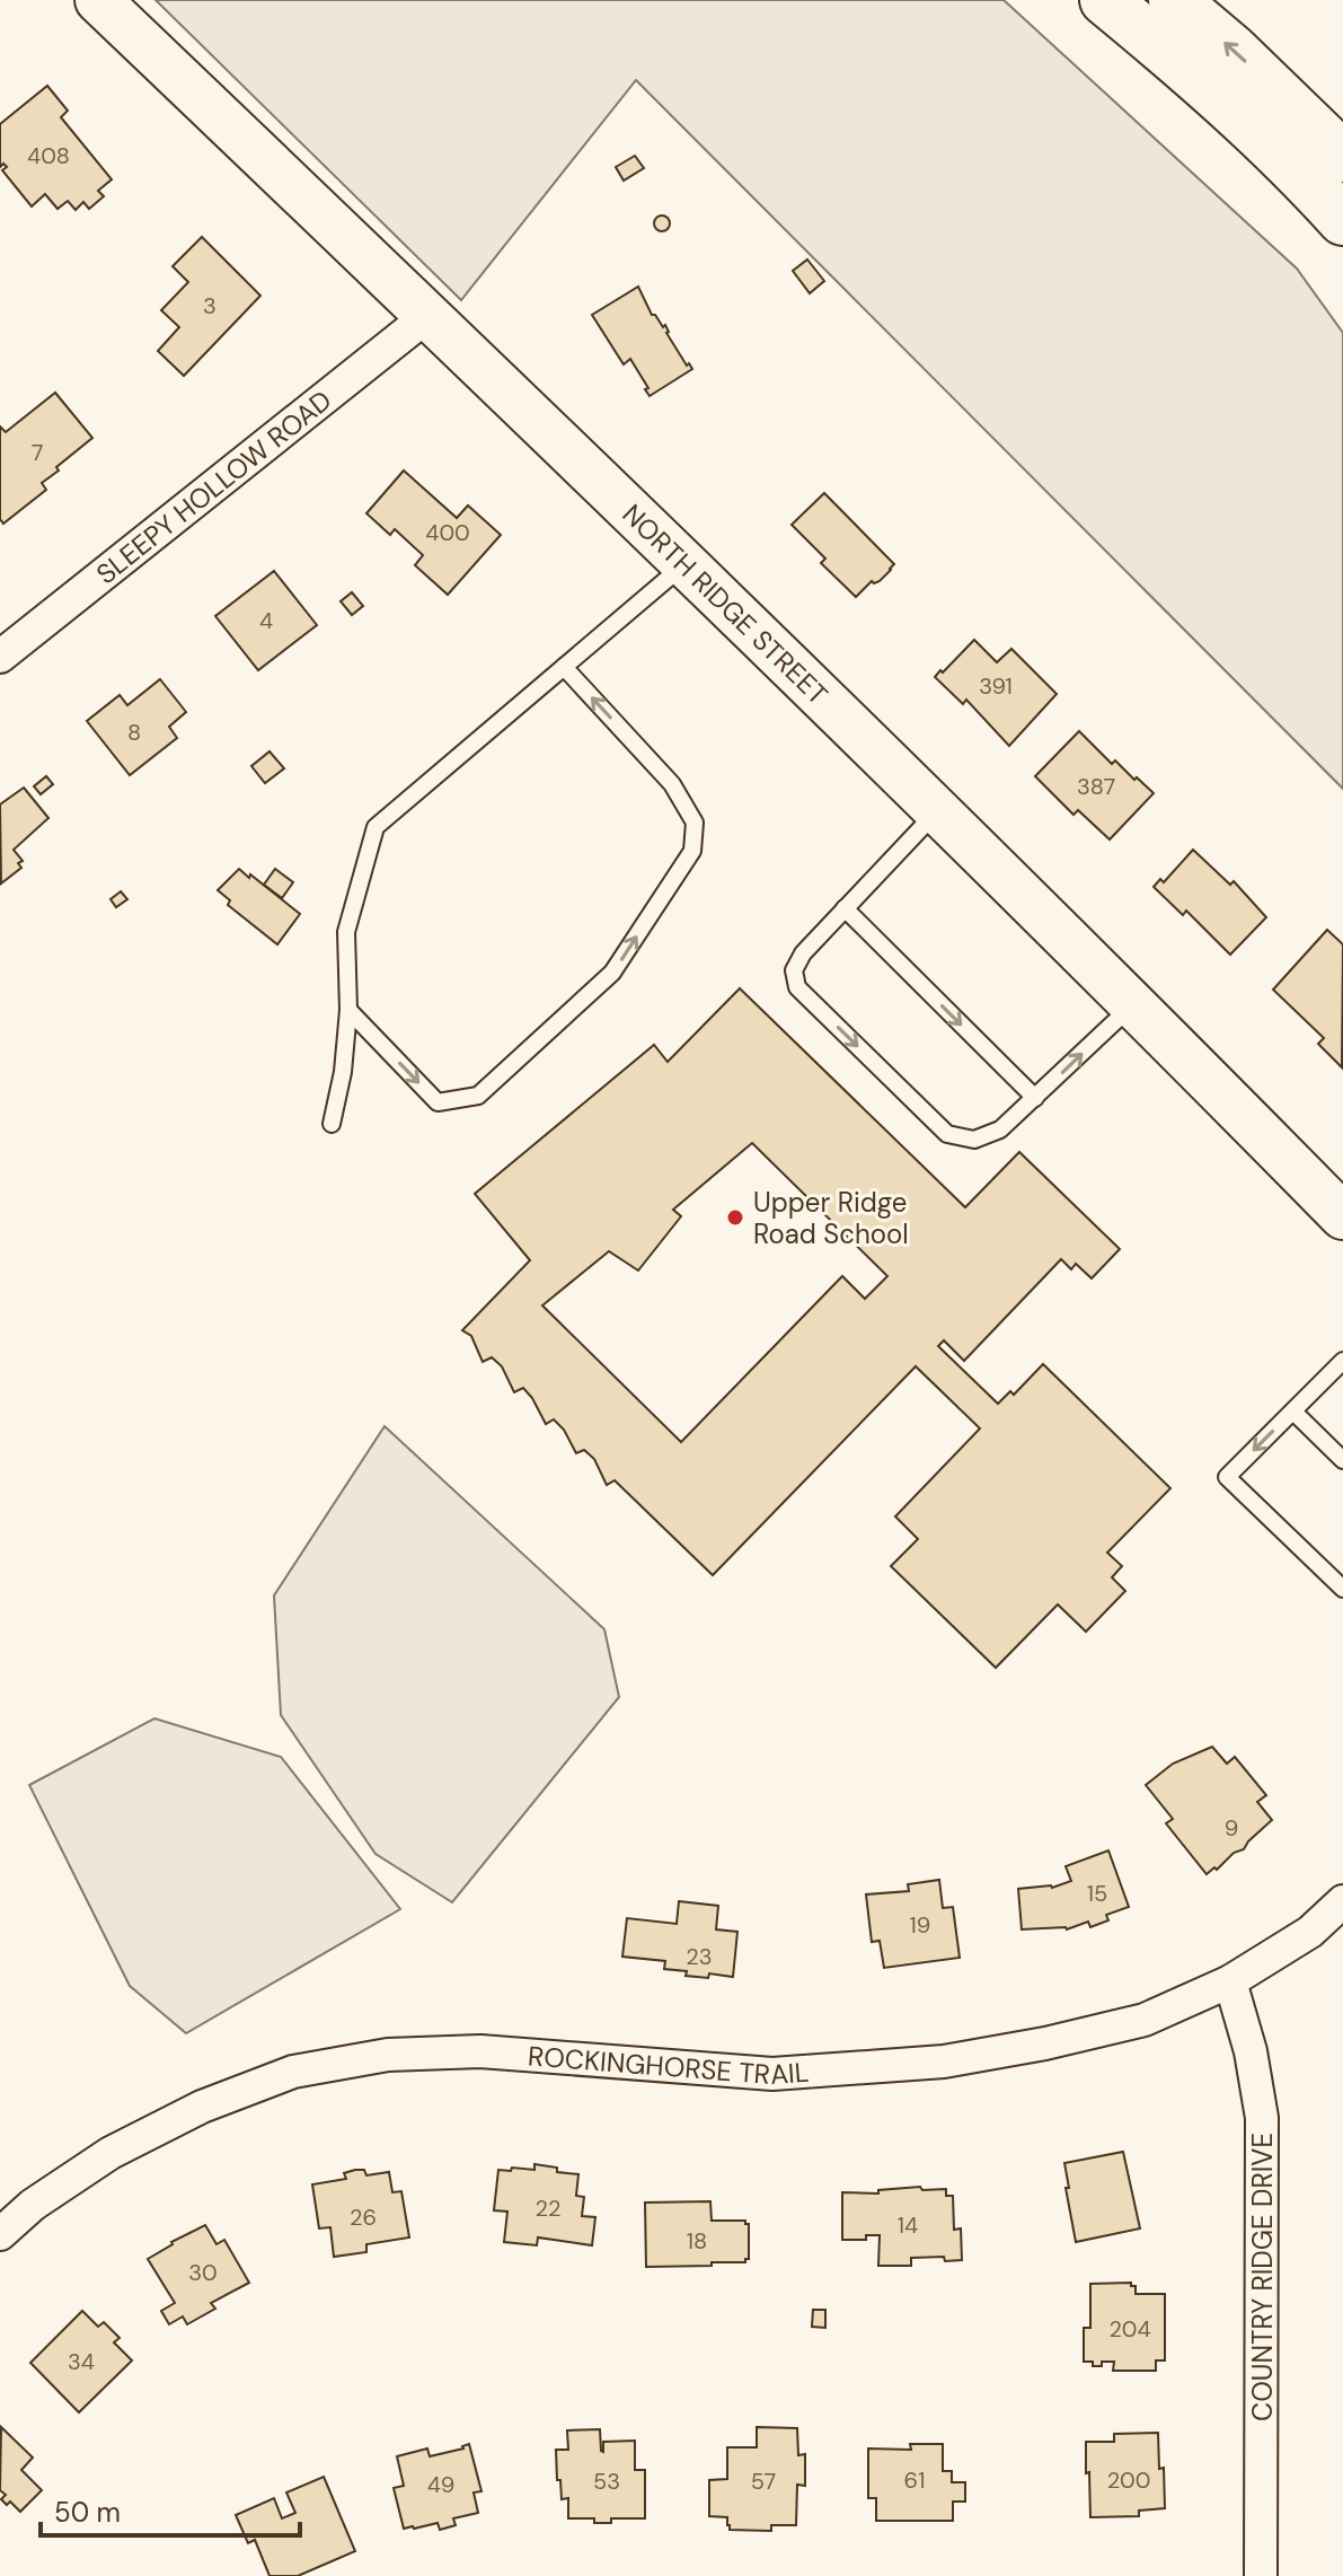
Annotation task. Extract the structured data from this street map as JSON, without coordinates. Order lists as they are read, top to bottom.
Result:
{
  "streets": {
    "street": [
      "SLEEPY HOLLOW ROAD",
      "NORTH RIDGE STREET",
      "ROCKINGHORSE TRAIL",
      "COUNTRY RIDGE DRIVE"
    ]
  },
  "crossings": [
    ["SLEEPY HOLLOW ROAD", "NORTH RIDGE STREET"],
    ["ROCKINGHORSE TRAIL", "COUNTRY RIDGE DRIVE"]
  ],
  "places": ["Upper Ridge Road School"],
  "house_numbers": [
    "408",
    "3",
    "7",
    "400",
    "4",
    "391",
    "8",
    "387",
    "9",
    "15",
    "19",
    "23",
    "22",
    "26",
    "14",
    "18",
    "30",
    "204",
    "34",
    "61",
    "200",
    "53",
    "57",
    "49"
  ],
  "scale_bar": "50 m"
}
